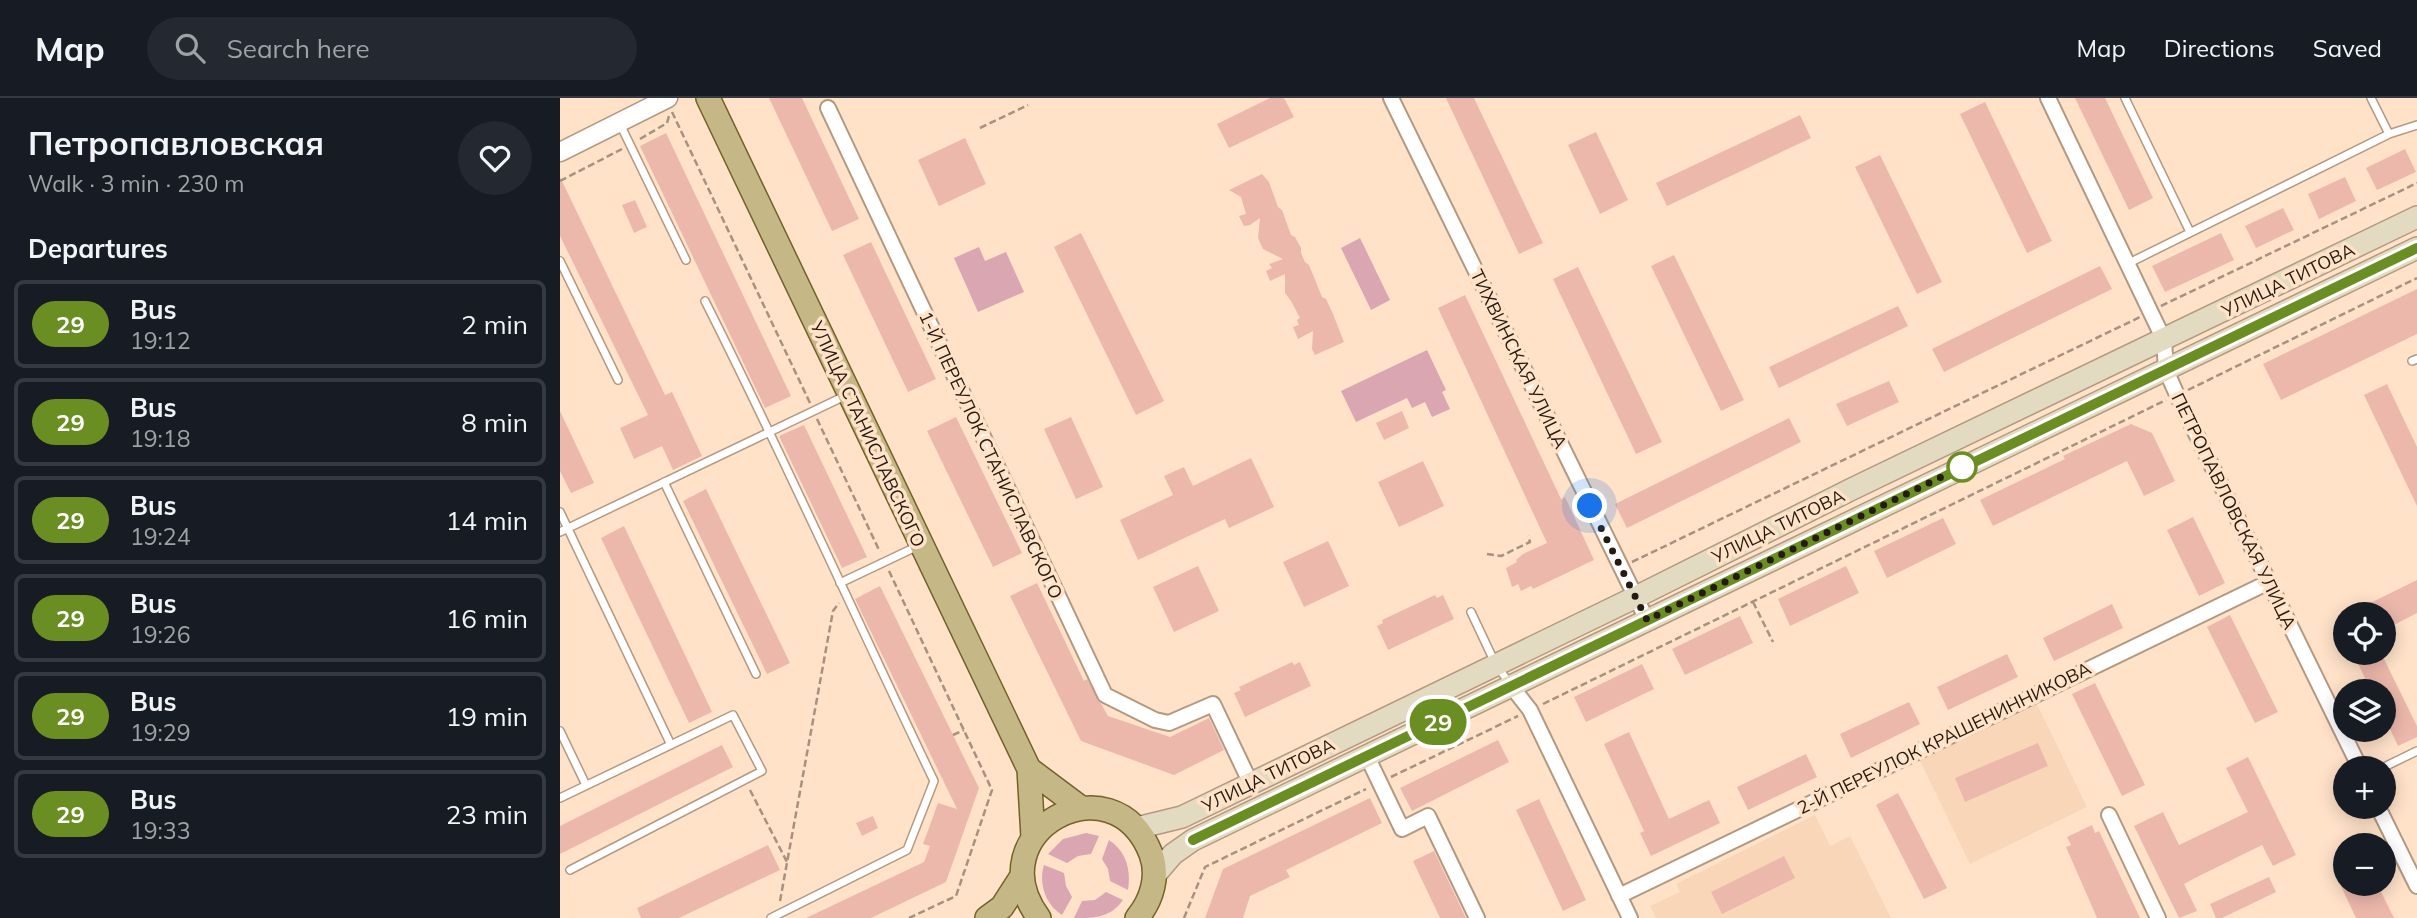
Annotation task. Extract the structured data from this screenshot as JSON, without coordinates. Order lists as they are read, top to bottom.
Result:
{
  "streets": {
    "main road": ["УЛИЦА ТИТОВА", "УЛИЦА СТАНИСЛАВСКОГО"],
    "street": [
      "ТИХВИНСКАЯ УЛИЦА",
      "1-Й ПЕРЕУЛОК СТАНИСЛАВСКОГО",
      "ПЕТРОПАВЛОВСКАЯ УЛИЦА",
      "2-Й ПЕРЕУЛОК КРАШЕНИННИКОВА"
    ]
  },
  "crossings": [
    ["УЛИЦА ТИТОВА", "ТИХВИНСКАЯ УЛИЦА"],
    ["УЛИЦА ТИТОВА", "1-Й ПЕРЕУЛОК СТАНИСЛАВСКОГО"],
    ["УЛИЦА ТИТОВА", "ПЕТРОПАВЛОВСКАЯ УЛИЦА"],
    ["ПЕТРОПАВЛОВСКАЯ УЛИЦА", "2-Й ПЕРЕУЛОК КРАШЕНИННИКОВА"]
  ],
  "lines": ["bus line 29"],
  "page": {
    "header": "Map",
    "search": "Search here",
    "nav": ["Map", "Directions", "Saved"],
    "heading": [
      ["Петропавловская", "Walk · 3 min · 230 m"],
      "Departures"
    ],
    "on_map": "29",
    "list": [
      {
        "mark": "29",
        "name": "Bus",
        "note": "19:12",
        "value": "2 min"
      },
      {
        "mark": "29",
        "name": "Bus",
        "note": "19:18",
        "value": "8 min"
      },
      {
        "mark": "29",
        "name": "Bus",
        "note": "19:24",
        "value": "14 min"
      },
      {
        "mark": "29",
        "name": "Bus",
        "note": "19:26",
        "value": "16 min"
      },
      {
        "mark": "29",
        "name": "Bus",
        "note": "19:29",
        "value": "19 min"
      },
      {
        "mark": "29",
        "name": "Bus",
        "note": "19:33",
        "value": "23 min"
      }
    ],
    "map_buttons": ["+", "−"]
  }
}
